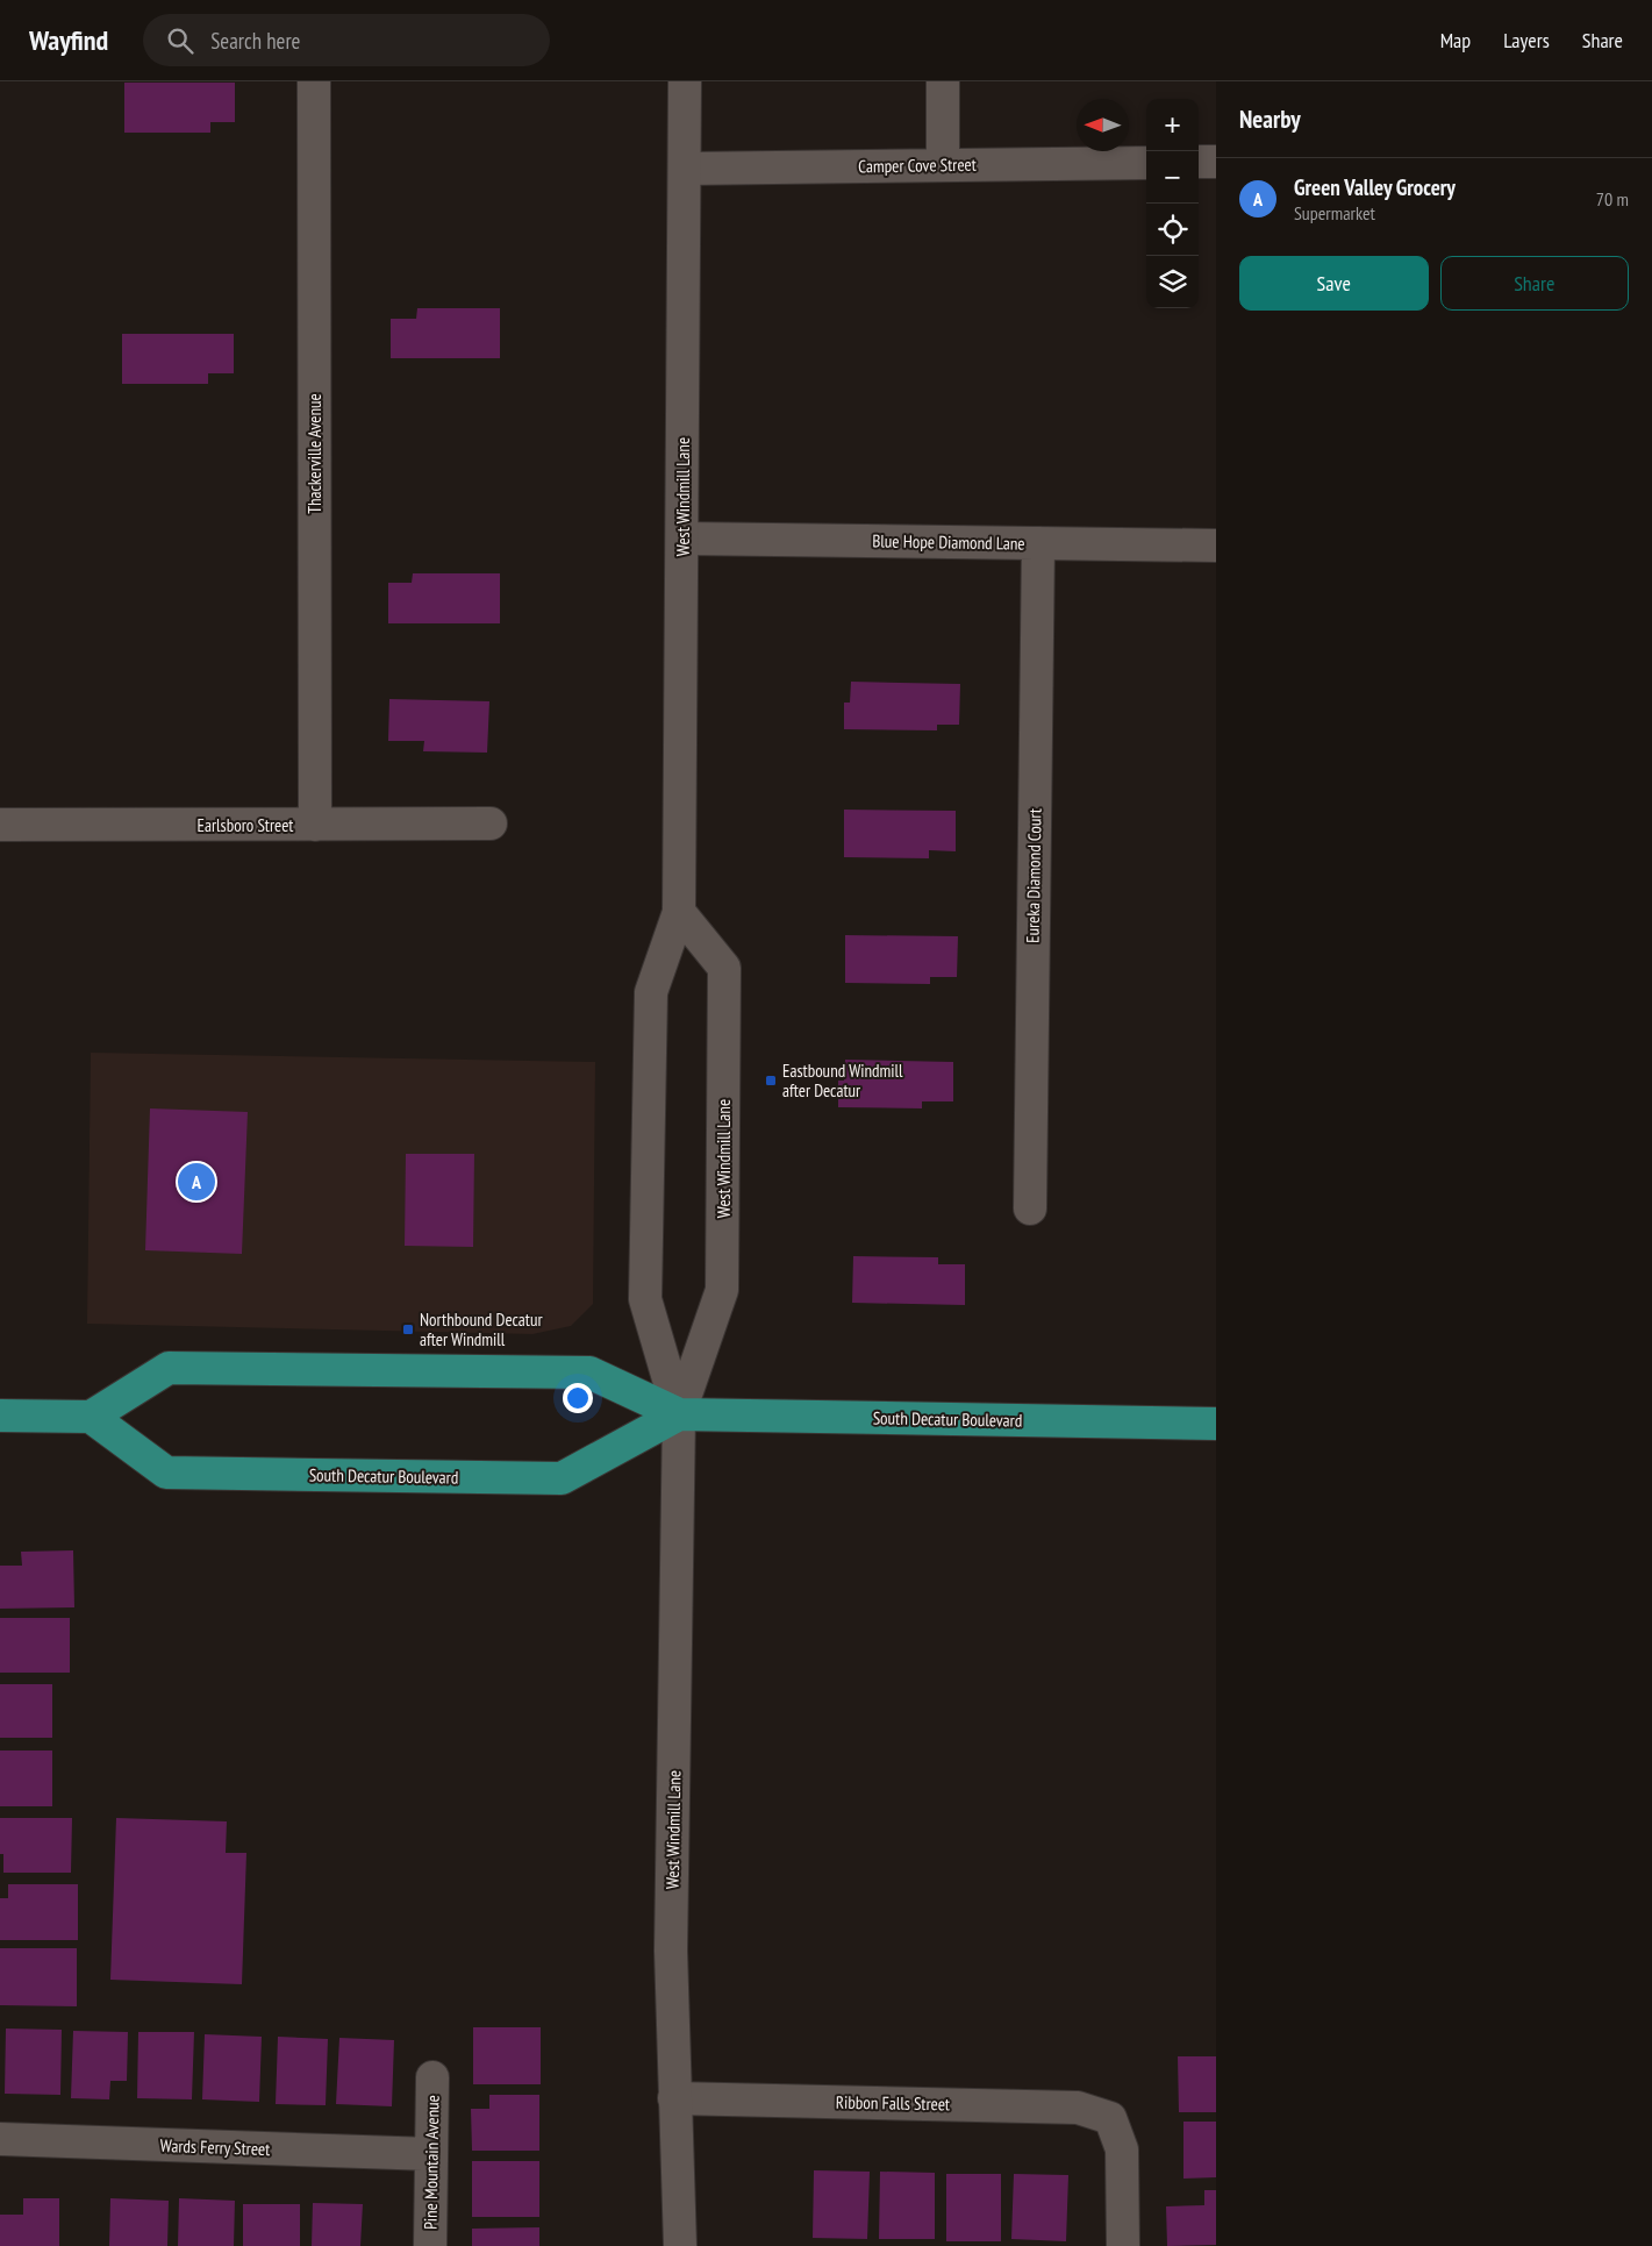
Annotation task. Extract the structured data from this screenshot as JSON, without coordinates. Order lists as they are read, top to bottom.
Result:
{
  "streets": {
    "main road": ["South Decatur Boulevard"],
    "street": [
      "Camper Cove Street",
      "Thackerville Avenue",
      "West Windmill Lane",
      "Blue Hope Diamond Lane",
      "Earlsboro Street",
      "Eureka Diamond Court",
      "Ribbon Falls Street",
      "Wards Ferry Street",
      "Pine Mountain Avenue"
    ]
  },
  "crossings": [
    ["Camper Cove Street", "West Windmill Lane"],
    ["Thackerville Avenue", "Earlsboro Street"],
    ["West Windmill Lane", "Blue Hope Diamond Lane"],
    ["West Windmill Lane", "South Decatur Boulevard"],
    ["West Windmill Lane", "Ribbon Falls Street"],
    ["Blue Hope Diamond Lane", "Eureka Diamond Court"],
    ["Wards Ferry Street", "Pine Mountain Avenue"]
  ],
  "places": {
    "transit": ["Eastbound Windmill after Decatur", "Northbound Decatur after Windmill"]
  },
  "north": "left",
  "page": {
    "header": "Wayfind",
    "search": "Search here",
    "nav": ["Map", "Layers", "Share"],
    "heading": "Nearby",
    "map_buttons": ["+", "−"],
    "list": [
      {
        "mark": "A",
        "name": "Green Valley Grocery",
        "note": "Supermarket",
        "value": "70 m"
      }
    ],
    "buttons": ["Save", "Share"],
    "pins": "A"
  }
}
